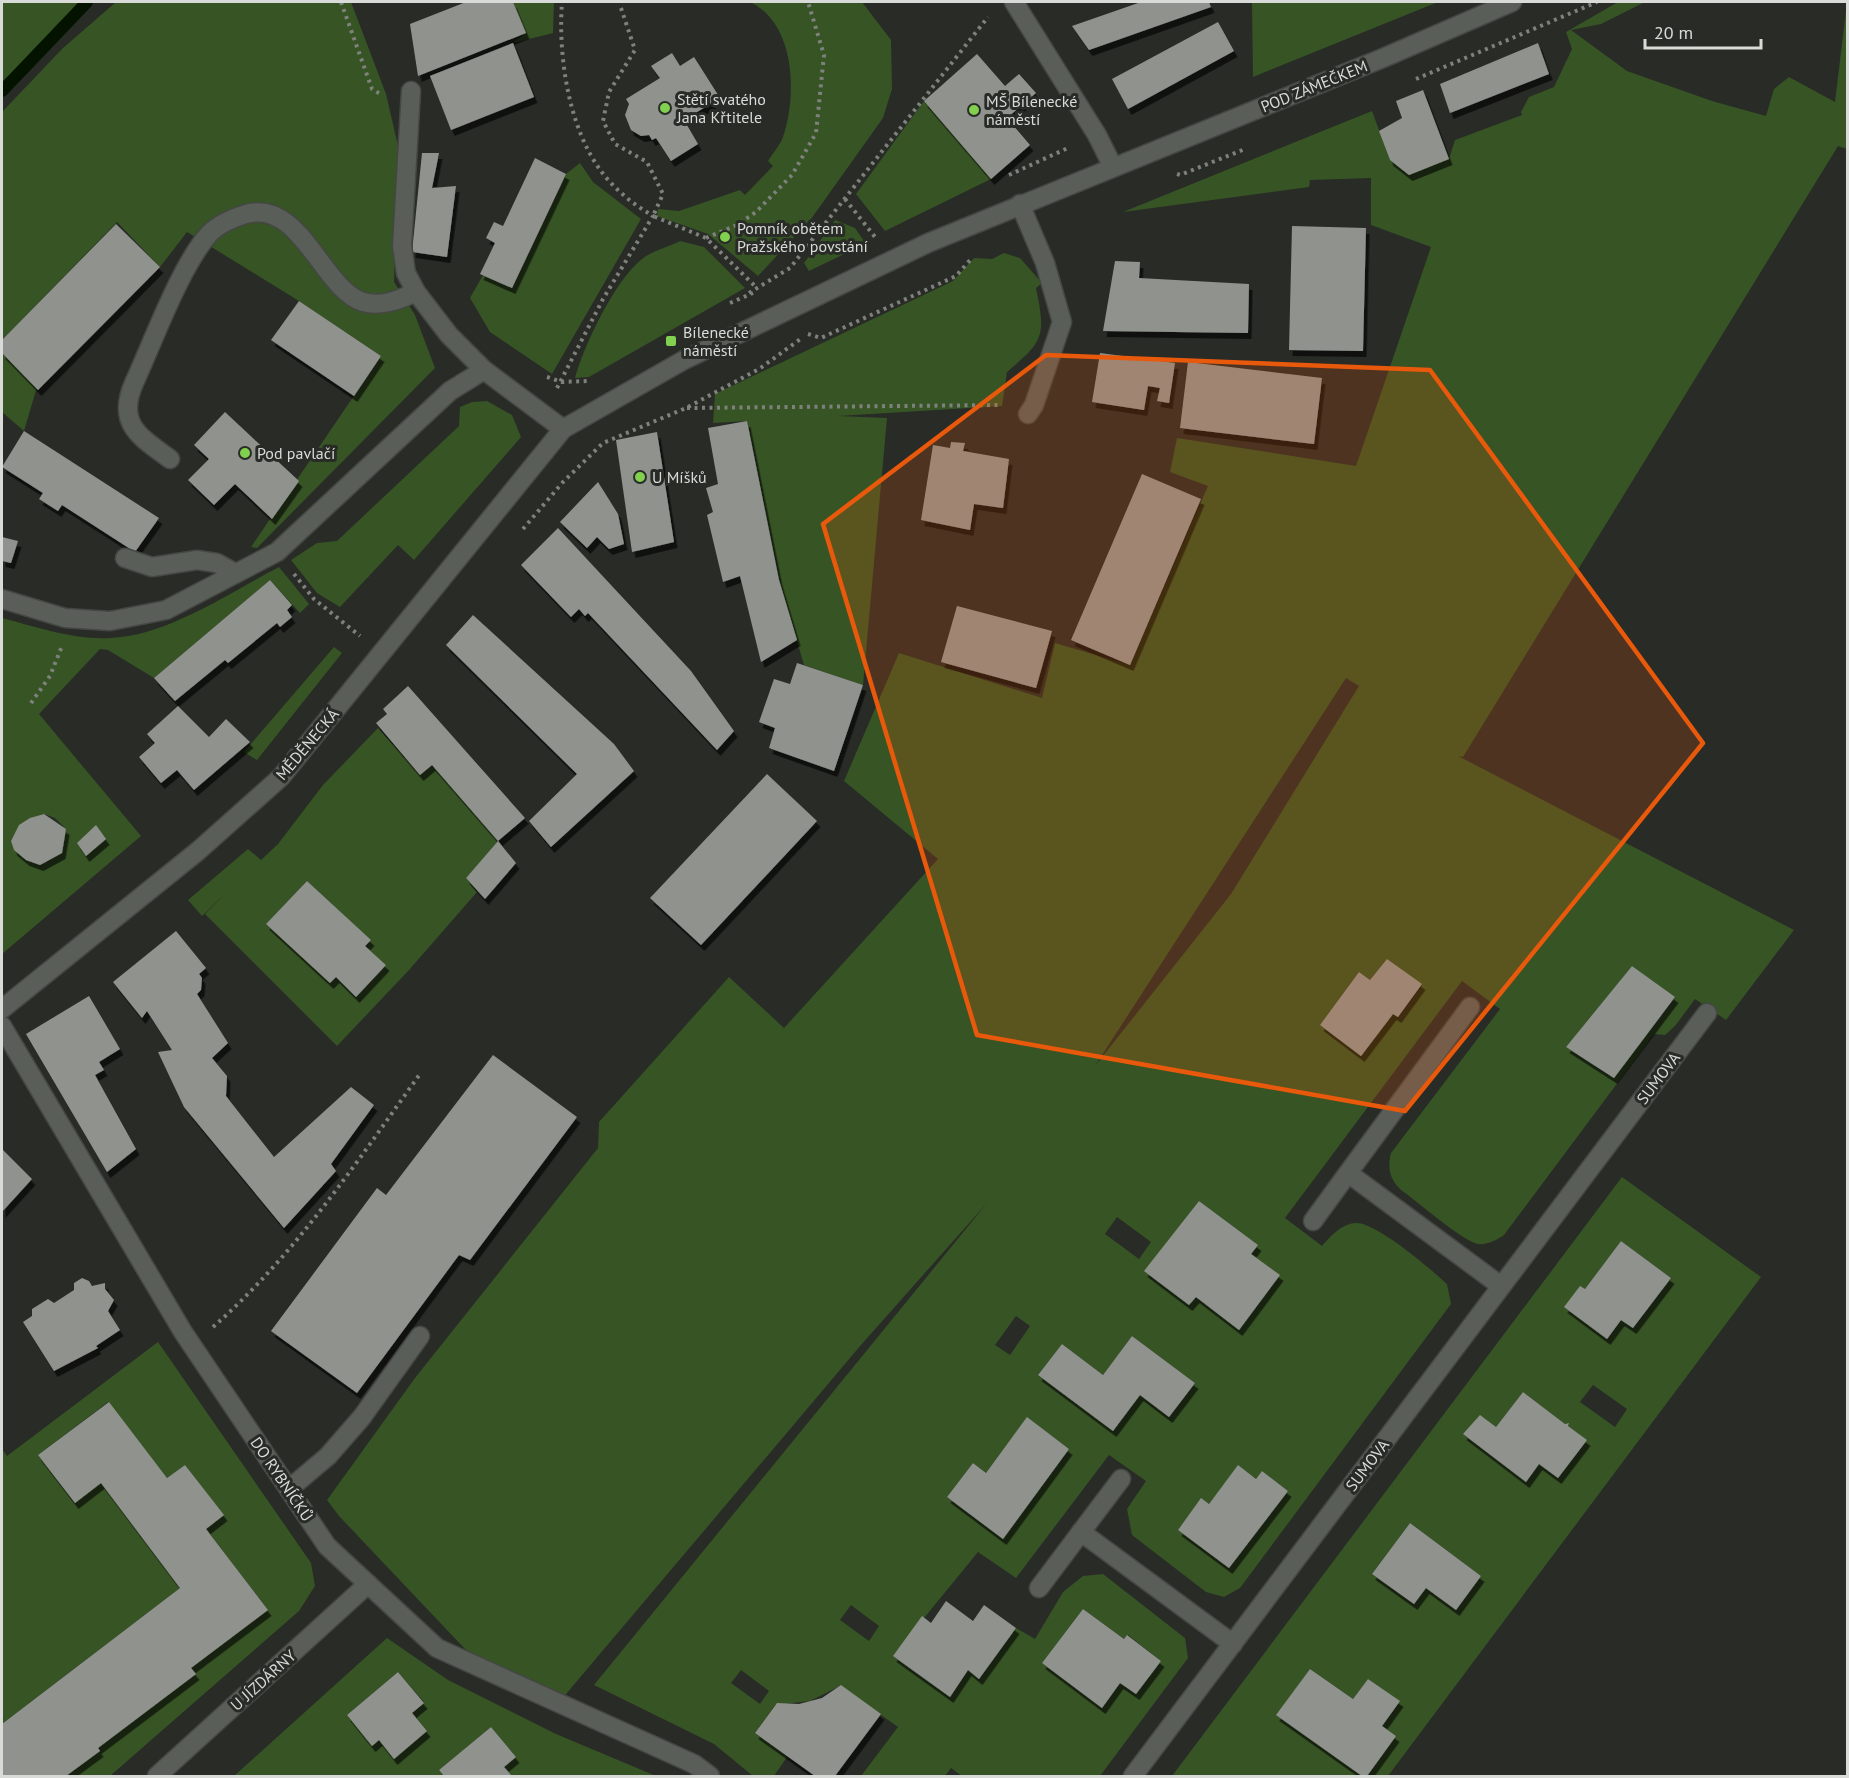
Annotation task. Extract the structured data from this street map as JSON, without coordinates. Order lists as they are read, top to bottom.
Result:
{
  "streets": {
    "street": [
      "POD ZÁMEČKEM",
      "MĚDĚNECKÁ",
      "SUMOVA",
      "DO RYBNÍČKŮ",
      "U JÍZDÁRNY"
    ]
  },
  "crossings": [
    ["DO RYBNÍČKŮ", "U JÍZDÁRNY"]
  ],
  "places": {
    "other": [
      "Stětí svatého Jana Křtitele",
      "MŠ Bílenecké náměstí",
      "Pomník obětem Pražského povstání",
      "Pod pavlačí",
      "U Míšků"
    ],
    "transit": ["Bílenecké náměstí"]
  },
  "scale_bar": "20 m"
}
